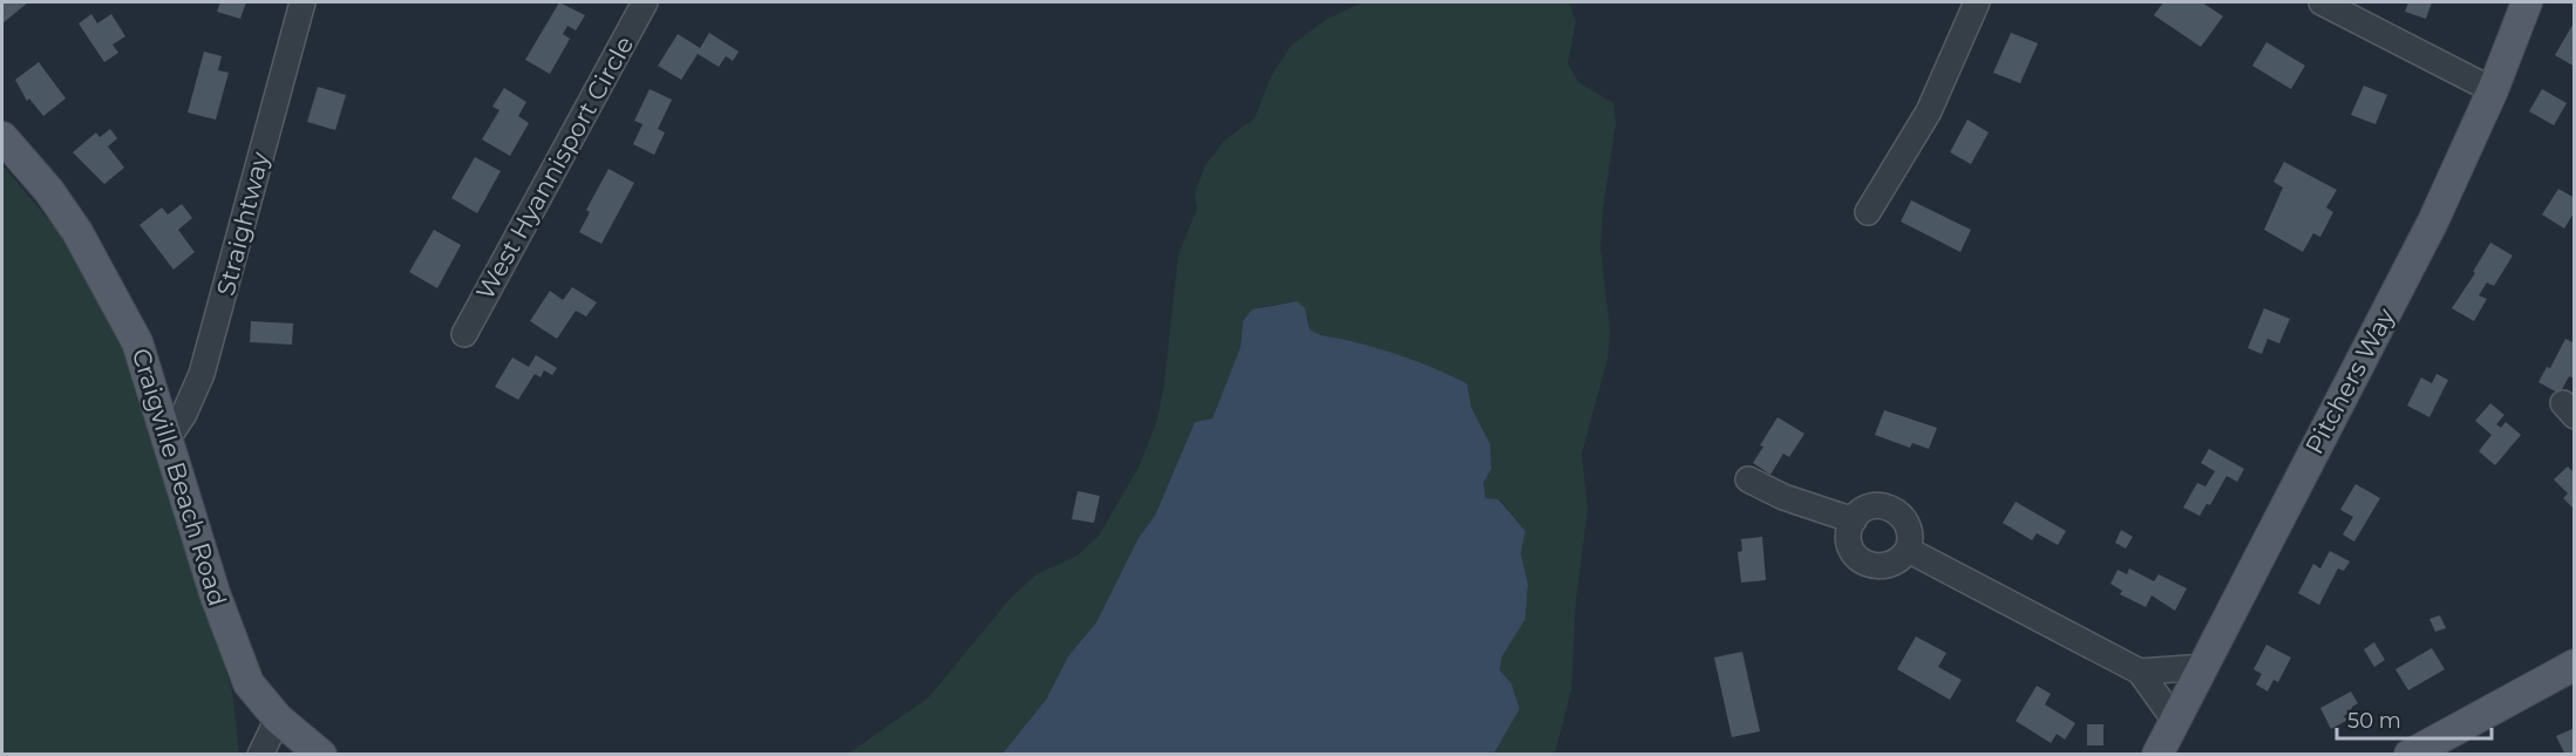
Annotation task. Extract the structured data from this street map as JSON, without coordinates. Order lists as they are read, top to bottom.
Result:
{
  "streets": {
    "main road": ["Pitchers Way", "Craigville Beach Road"],
    "street": ["West Hyannisport Circle", "Straightway"]
  },
  "crossings": [
    ["Straightway", "Craigville Beach Road"]
  ],
  "scale_bar": "50 m"
}
